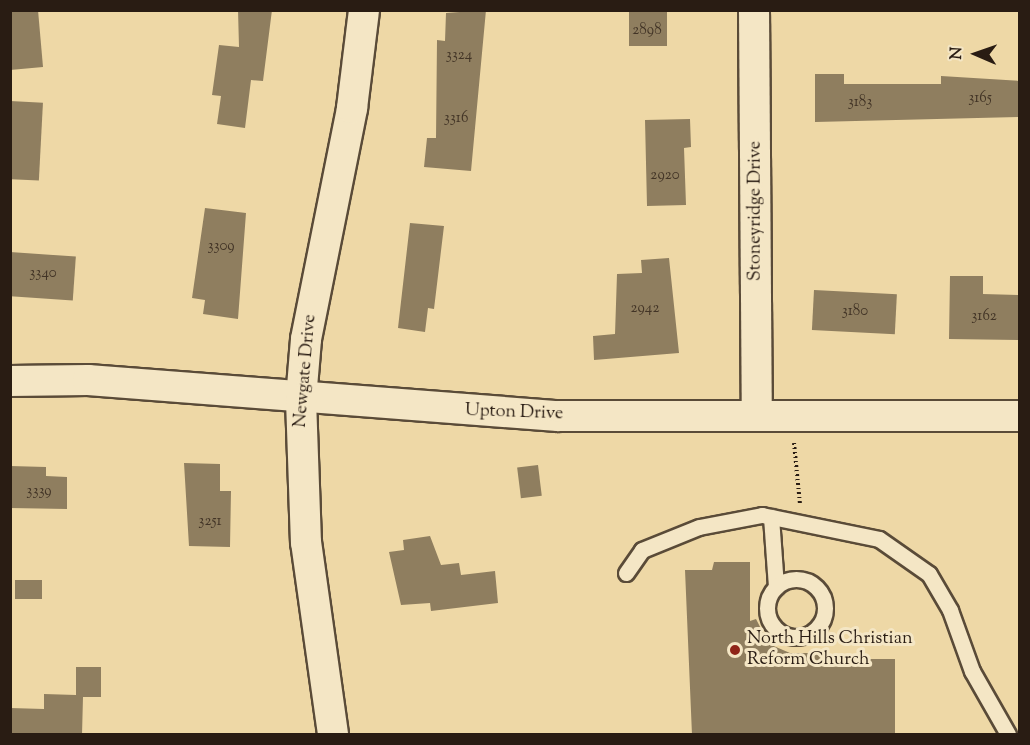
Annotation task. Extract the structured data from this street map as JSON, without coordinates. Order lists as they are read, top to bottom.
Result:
{
  "streets": {
    "street": ["Stoneyridge Drive", "Newgate Drive", "Upton Drive"]
  },
  "crossings": [
    ["Stoneyridge Drive", "Upton Drive"],
    ["Newgate Drive", "Upton Drive"]
  ],
  "places": ["North Hills Christian Reform Church"],
  "house_numbers": [
    "2898",
    "3324",
    "3165",
    "3183",
    "3316",
    "2920",
    "3309",
    "3340",
    "2942",
    "3180",
    "3162",
    "3339",
    "3251"
  ],
  "north": "left"
}
